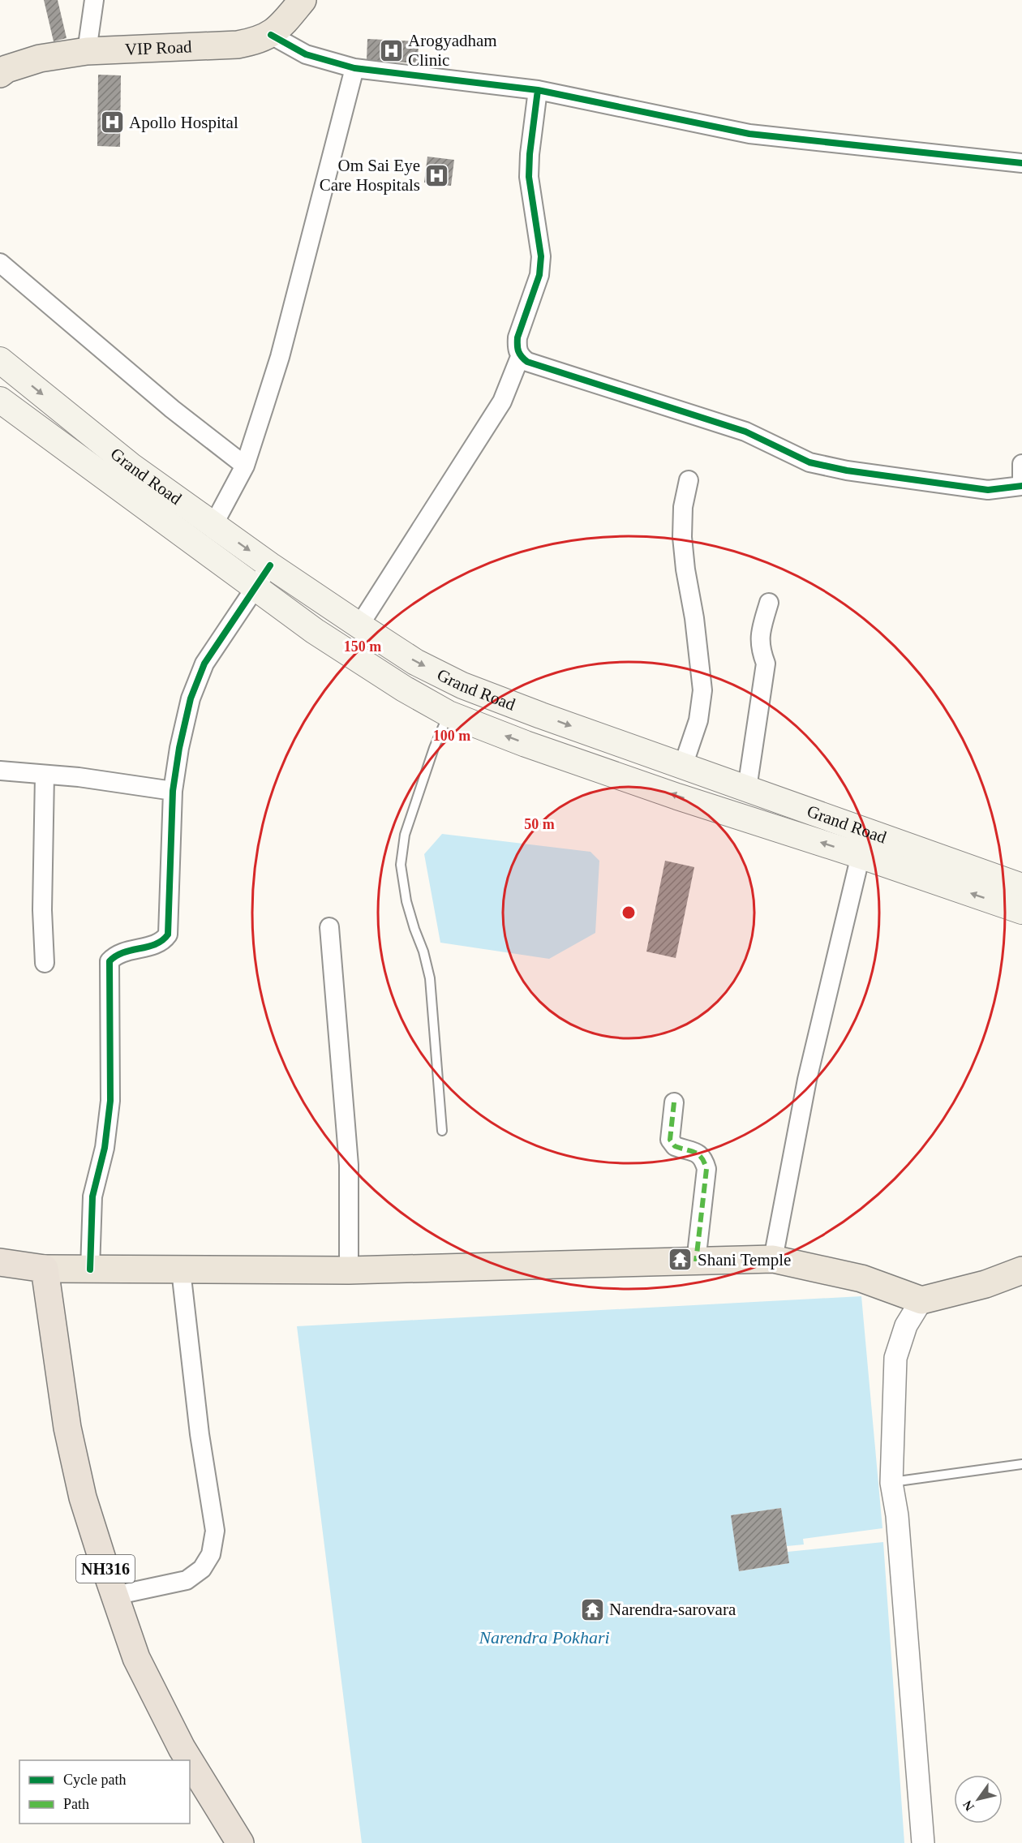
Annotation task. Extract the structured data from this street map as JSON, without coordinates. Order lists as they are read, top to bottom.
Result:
{
  "streets": {
    "highway": ["NH316"],
    "main road": ["VIP Road", "Grand Road"]
  },
  "water": ["Narendra Pokhari"],
  "places": {
    "hospital": ["Arogyadham Clinic", "Apollo Hospital", "Om Sai Eye Care Hospitals"],
    "temple": ["Shani Temple", "Narendra-sarovara"]
  },
  "legend": ["Cycle path", "Path"],
  "north": "bottom left",
  "rings": ["150 m", "100 m", "50 m"]
}
